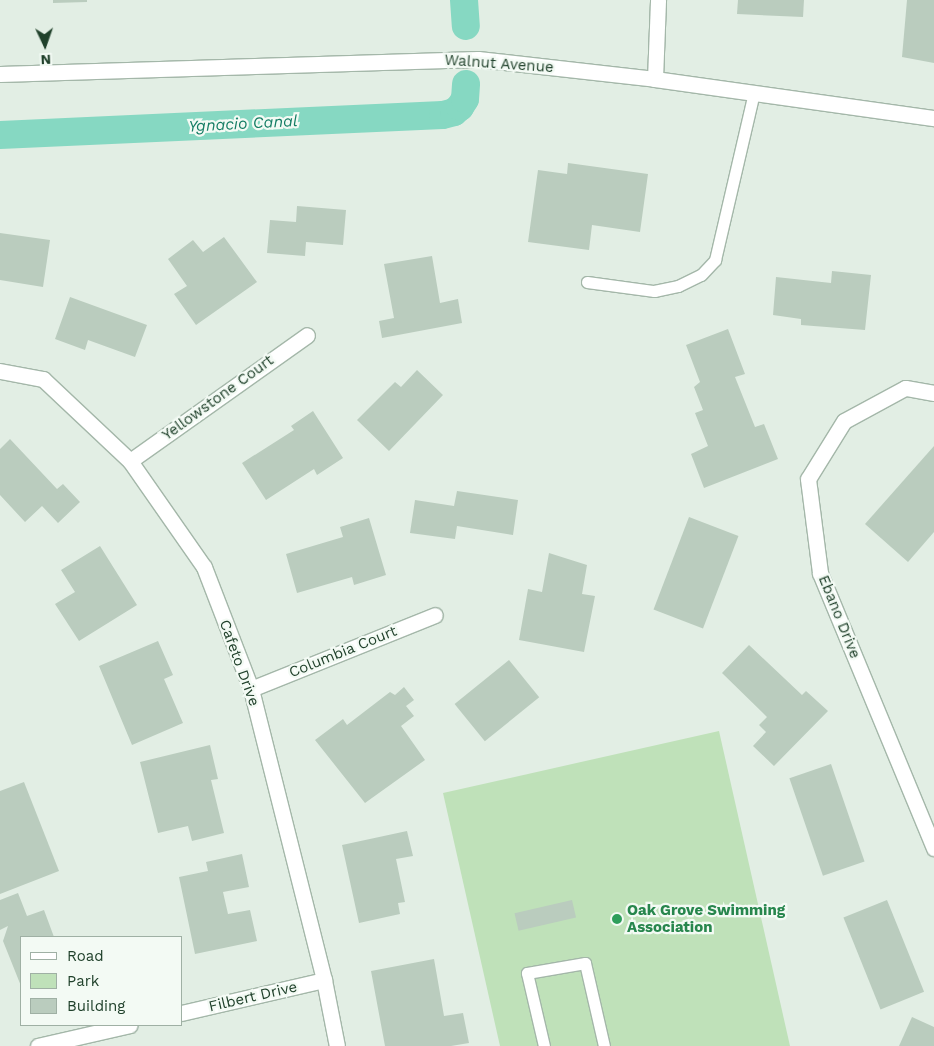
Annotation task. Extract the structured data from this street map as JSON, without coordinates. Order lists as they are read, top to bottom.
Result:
{
  "streets": {
    "street": [
      "Walnut Avenue",
      "Yellowstone Court",
      "Ebano Drive",
      "Columbia Court",
      "Cafeto Drive",
      "Filbert Drive"
    ]
  },
  "crossings": [
    ["Yellowstone Court", "Cafeto Drive"],
    ["Columbia Court", "Cafeto Drive"],
    ["Cafeto Drive", "Filbert Drive"]
  ],
  "water": ["Ygnacio Canal"],
  "places": ["Oak Grove Swimming Association"],
  "legend": ["Road", "Park", "Building"],
  "north": "bottom"
}
